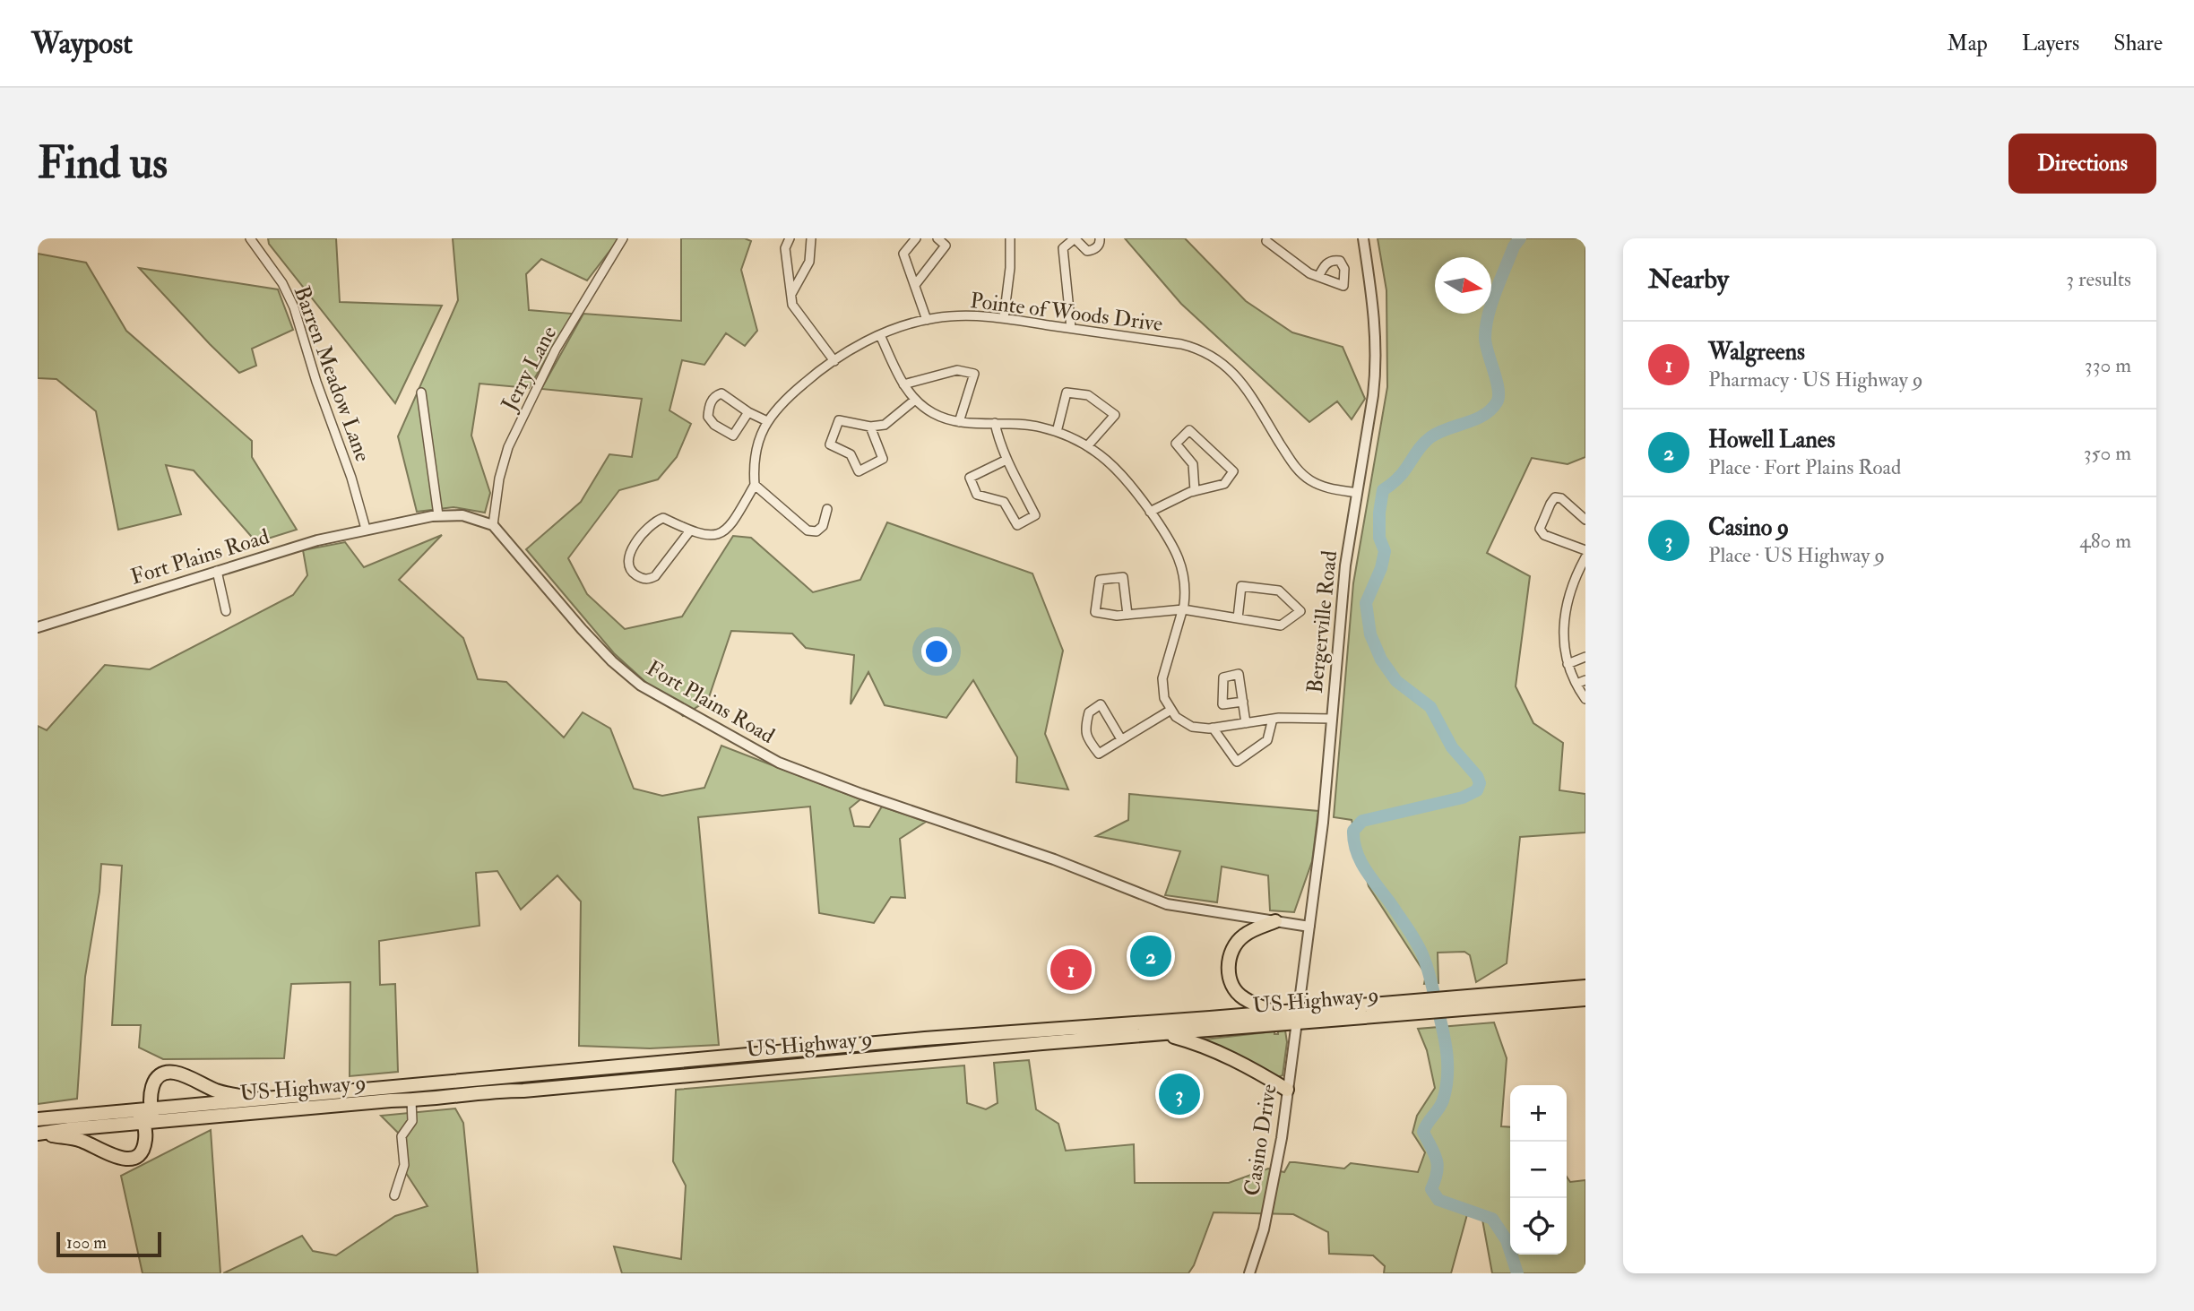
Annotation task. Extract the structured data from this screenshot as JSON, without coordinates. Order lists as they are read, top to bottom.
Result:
{
  "streets": {
    "highway": ["US Highway 9"],
    "street": [
      "Pointe of Woods Drive",
      "Jerry Lane",
      "Barren Meadow Lane",
      "Fort Plains Road",
      "Bergerville Road",
      "Casino Drive"
    ]
  },
  "crossings": [
    ["Pointe of Woods Drive", "Bergerville Road"],
    ["Jerry Lane", "Fort Plains Road"],
    ["Barren Meadow Lane", "Fort Plains Road"],
    ["Fort Plains Road", "Bergerville Road"],
    ["Bergerville Road", "US Highway 9"],
    ["Bergerville Road", "Casino Drive"],
    ["US Highway 9", "Casino Drive"]
  ],
  "scale_bar": "100 m",
  "north": "right",
  "page": {
    "header": "Waypost",
    "nav": ["Map", "Layers", "Share"],
    "buttons": "Directions",
    "title": "Find us",
    "heading": ["Nearby", "3 results"],
    "list": [
      {
        "mark": "1",
        "name": "Walgreens",
        "note": "Pharmacy · US Highway 9",
        "value": "330 m"
      },
      {
        "mark": "2",
        "name": "Howell Lanes",
        "note": "Place · Fort Plains Road",
        "value": "350 m"
      },
      {
        "mark": "3",
        "name": "Casino 9",
        "note": "Place · US Highway 9",
        "value": "480 m"
      }
    ],
    "pins": ["2", "1", "3"],
    "map_buttons": ["+", "−"],
    "scale": "100 m"
  }
}
